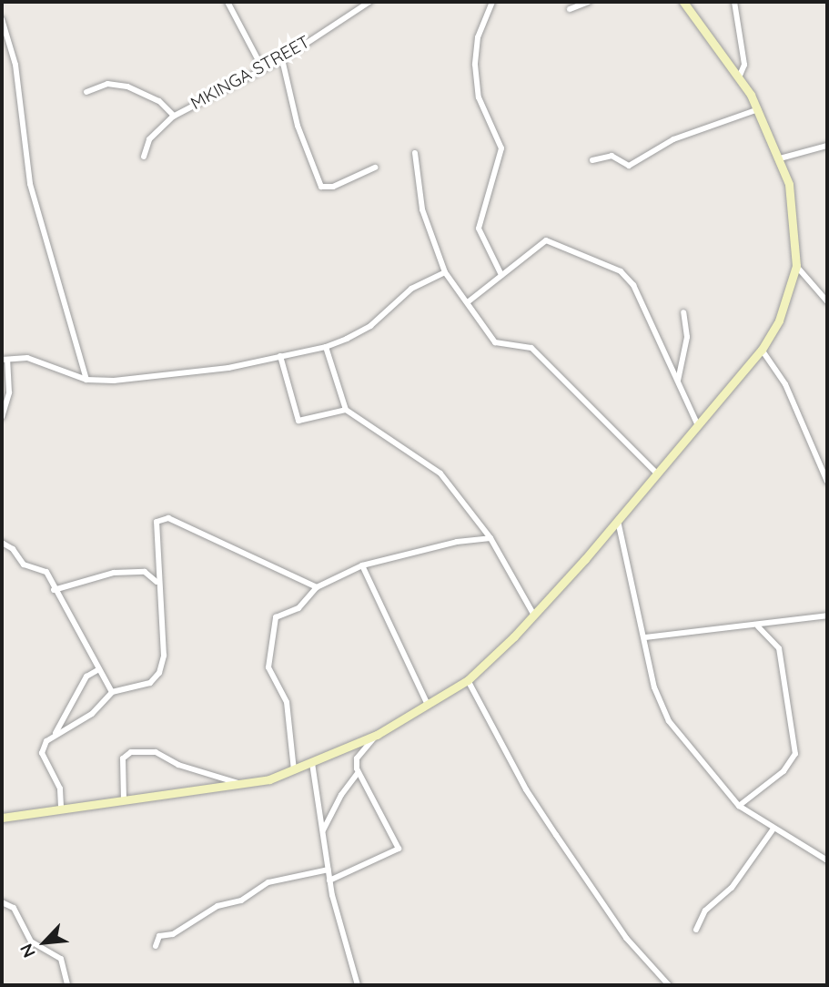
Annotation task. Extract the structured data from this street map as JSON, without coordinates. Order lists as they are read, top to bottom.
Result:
{
  "streets": {
    "street": ["MKINGA STREET"]
  },
  "north": "bottom left"
}
